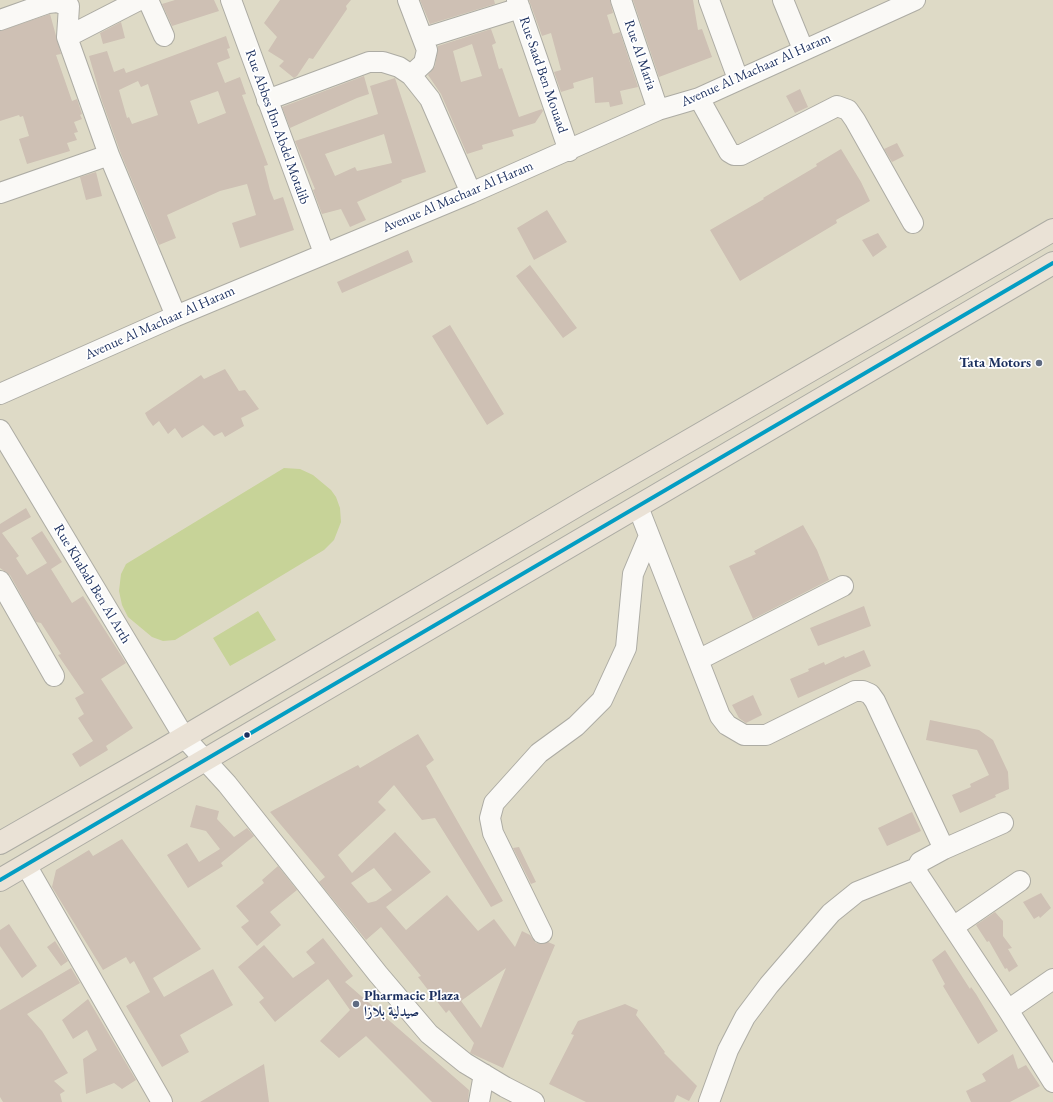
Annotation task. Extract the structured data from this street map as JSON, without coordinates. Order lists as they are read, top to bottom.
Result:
{
  "streets": {
    "street": [
      "Rue Al Maria",
      "Avenue Al Machaar Al Haram",
      "Rue Saad Ben Mouaad",
      "Rue Abbes Ibn Abdel Motalib",
      "Rue Khabab Ben Al Arth"
    ]
  },
  "crossings": [
    ["Rue Al Maria", "Avenue Al Machaar Al Haram"],
    ["Avenue Al Machaar Al Haram", "Rue Saad Ben Mouaad"],
    ["Avenue Al Machaar Al Haram", "Rue Abbes Ibn Abdel Motalib"]
  ],
  "places": ["Tata Motors", "Pharmacie Plaza صيدلية بلازا"]
}
